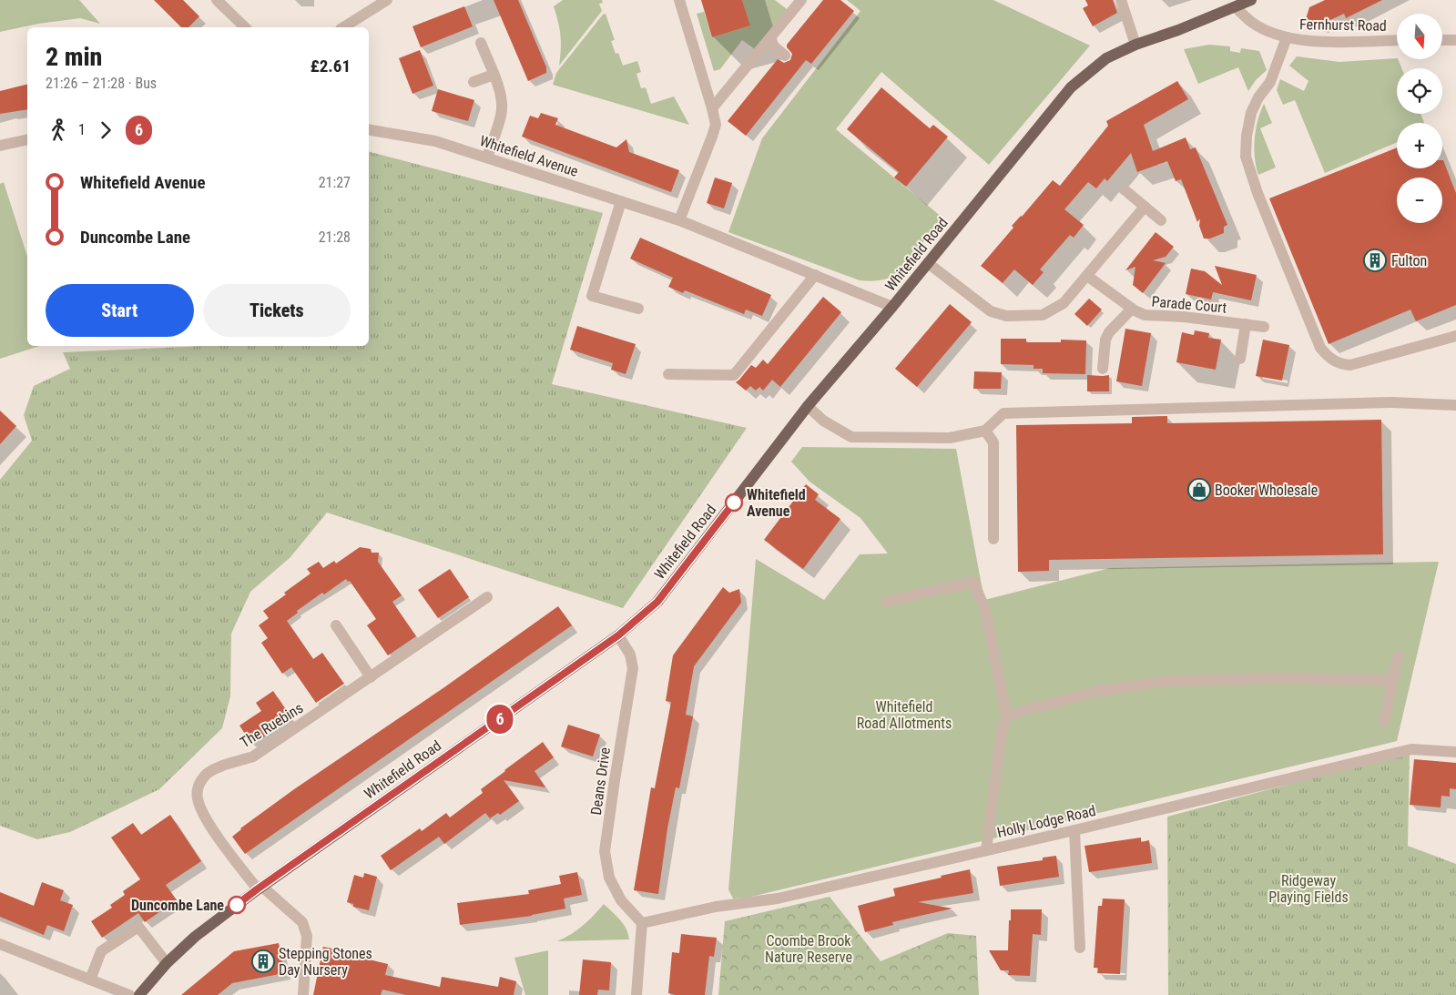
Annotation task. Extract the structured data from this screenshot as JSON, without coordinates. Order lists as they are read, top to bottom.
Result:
{
  "streets": {
    "main road": ["Whitefield Road"],
    "street": [
      "Fernhurst Road",
      "Whitefield Avenue",
      "Parade Court",
      "The Ruebins",
      "Deans Drive",
      "Holly Lodge Road"
    ]
  },
  "crossings": [
    ["Fernhurst Road", "Whitefield Road"],
    ["Whitefield Avenue", "Whitefield Road"],
    ["Whitefield Road", "The Ruebins"],
    ["Whitefield Road", "Deans Drive"],
    ["Deans Drive", "Holly Lodge Road"]
  ],
  "parks": ["Whitefield Road Allotments", "Ridgeway Playing Fields", "Coombe Brook Nature Reserve"],
  "places": {
    "building": ["Fulton", "Stepping Stones Day Nursery"],
    "shop": ["Booker Wholesale"],
    "other": ["Whitefield Avenue", "Duncombe Lane"]
  },
  "lines": ["bus line 6"],
  "north": "bottom",
  "page": {
    "on_map": "6",
    "map_buttons": ["+", "−"],
    "heading": ["2 min", "21:26 – 21:28 · Bus", "£2.61"],
    "legs": ["1", "6"],
    "list": [
      {
        "name": "Whitefield Avenue",
        "value": "21:27"
      },
      {
        "name": "Duncombe Lane",
        "value": "21:28"
      }
    ],
    "buttons": ["Start", "Tickets"]
  }
}
